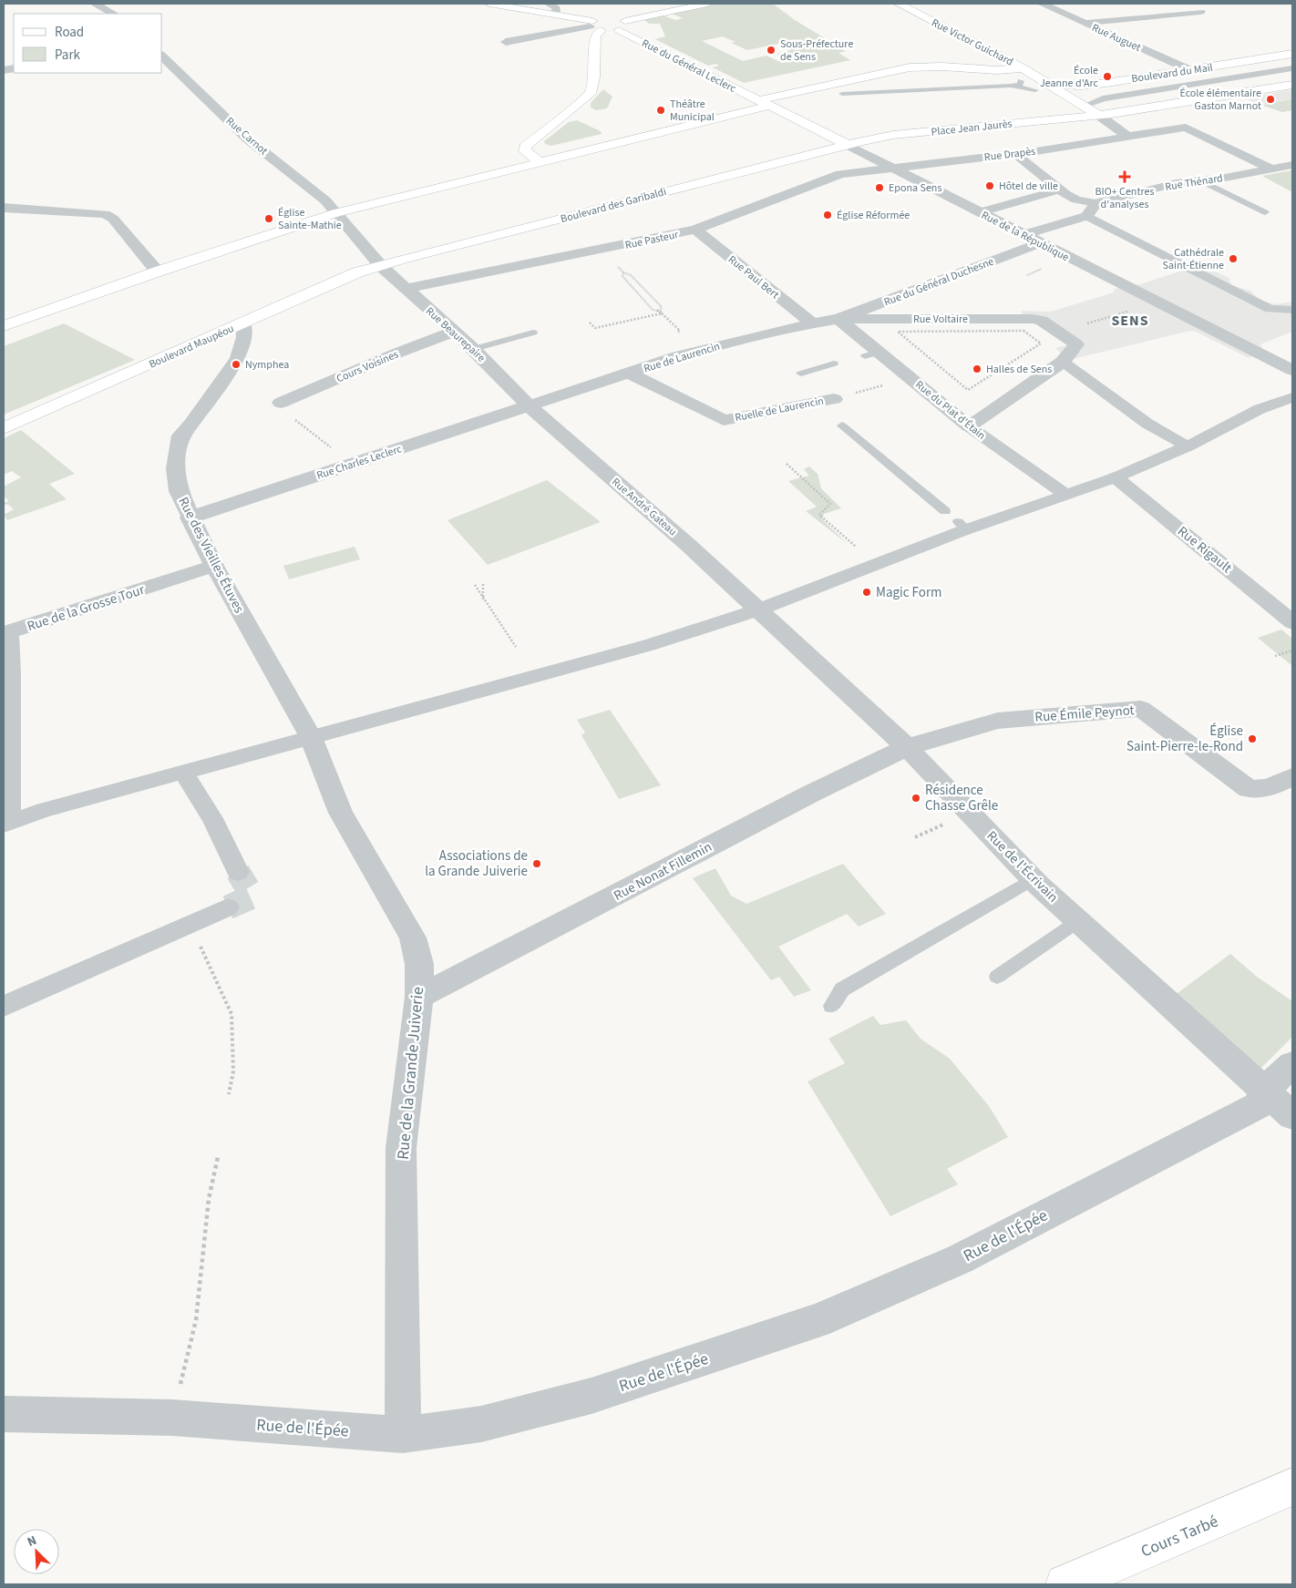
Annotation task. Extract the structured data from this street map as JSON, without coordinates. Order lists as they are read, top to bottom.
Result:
{
  "streets": {
    "main road": [
      "Rue Victor Guichard",
      "Rue du Général Leclerc",
      "Boulevard du Mail",
      "Place Jean Jaurès",
      "Boulevard des Garibaldi",
      "Rue de la République",
      "Boulevard Maupéou",
      "Cours Tarbé"
    ],
    "street": [
      "Rue Auguet",
      "Rue Carnot",
      "Rue Drapès",
      "Rue Thénard",
      "Rue Pasteur",
      "Rue Paul Bert",
      "Rue du Général Duchesne",
      "Rue Voltaire",
      "Rue Beaurepaire",
      "Rue de Laurencin",
      "Cours Voisines",
      "Ruelle de Laurencin",
      "Rue du Plat d'Étain",
      "Rue Charles Leclerc",
      "Rue André Gateau",
      "Rue Rigault",
      "Rue des Vieilles Étuves",
      "Rue de la Grosse Tour",
      "Rue Émile Peynot",
      "Rue de l'Écrivain",
      "Rue Nonat Fillemin",
      "Rue de la Grande Juiverie",
      "Rue de l'Épée"
    ]
  },
  "crossings": [
    ["Rue Auguet", "Boulevard du Mail"],
    ["Rue Victor Guichard", "Boulevard du Mail"],
    ["Rue Victor Guichard", "Place Jean Jaurès"],
    ["Rue du Général Leclerc", "Rue de la République"],
    ["Place Jean Jaurès", "Boulevard des Garibaldi"],
    ["Place Jean Jaurès", "Rue de la République"],
    ["Rue Carnot", "Boulevard des Garibaldi"],
    ["Rue Carnot", "Rue Beaurepaire"],
    ["Rue Carnot", "Boulevard Maupéou"],
    ["Rue Drapès", "Rue Thénard"],
    ["Rue Drapès", "Rue de la République"],
    ["Rue Drapès", "Rue Pasteur"],
    ["Boulevard des Garibaldi", "Rue de la République"],
    ["Boulevard des Garibaldi", "Rue Beaurepaire"],
    ["Boulevard des Garibaldi", "Boulevard Maupéou"],
    ["Rue de la République", "Rue Pasteur"],
    ["Rue de la République", "Rue du Général Duchesne"],
    ["Rue Pasteur", "Rue Paul Bert"],
    ["Rue Pasteur", "Rue Beaurepaire"],
    ["Rue Paul Bert", "Rue de Laurencin"],
    ["Rue du Général Duchesne", "Rue Voltaire"],
    ["Rue du Général Duchesne", "Rue de Laurencin"],
    ["Rue du Général Duchesne", "Rue du Plat d'Étain"],
    ["Rue Voltaire", "Rue de Laurencin"],
    ["Rue Voltaire", "Rue du Plat d'Étain"],
    ["Rue Beaurepaire", "Boulevard Maupéou"],
    ["Rue Beaurepaire", "Rue de Laurencin"],
    ["Rue Beaurepaire", "Cours Voisines"],
    ["Rue Beaurepaire", "Rue Charles Leclerc"],
    ["Rue Beaurepaire", "Rue André Gateau"],
    ["Boulevard Maupéou", "Rue des Vieilles Étuves"],
    ["Rue de Laurencin", "Ruelle de Laurencin"],
    ["Rue de Laurencin", "Rue du Plat d'Étain"],
    ["Rue de Laurencin", "Rue Charles Leclerc"],
    ["Rue de Laurencin", "Rue André Gateau"],
    ["Ruelle de Laurencin", "Rue du Plat d'Étain"],
    ["Rue Charles Leclerc", "Rue André Gateau"],
    ["Rue Charles Leclerc", "Rue des Vieilles Étuves"],
    ["Rue André Gateau", "Rue de l'Écrivain"],
    ["Rue des Vieilles Étuves", "Rue de la Grosse Tour"],
    ["Rue des Vieilles Étuves", "Rue de la Grande Juiverie"],
    ["Rue Émile Peynot", "Rue de l'Écrivain"],
    ["Rue Émile Peynot", "Rue Nonat Fillemin"],
    ["Rue de l'Écrivain", "Rue Nonat Fillemin"],
    ["Rue de l'Écrivain", "Rue de l'Épée"],
    ["Rue Nonat Fillemin", "Rue de la Grande Juiverie"],
    ["Rue de la Grande Juiverie", "Rue de l'Épée"]
  ],
  "districts": ["SENS"],
  "places": {
    "other": [
      "Sous-Préfecture de Sens",
      "École Jeanne d'Arc",
      "École élémentaire Gaston Marnot",
      "Théâtre Municipal",
      "Hôtel de ville",
      "Epona Sens",
      "Église Réformée",
      "Église Sainte-Mathie",
      "Cathédrale Saint-Étienne",
      "Nymphea",
      "Halles de Sens",
      "Magic Form",
      "Église Saint-Pierre-le-Rond",
      "Résidence Chasse Grêle",
      "Associations de la Grande Juiverie"
    ],
    "health": ["BIO+ Centres d'analyses"]
  },
  "legend": ["Road", "Park"],
  "north": "top left"
}
